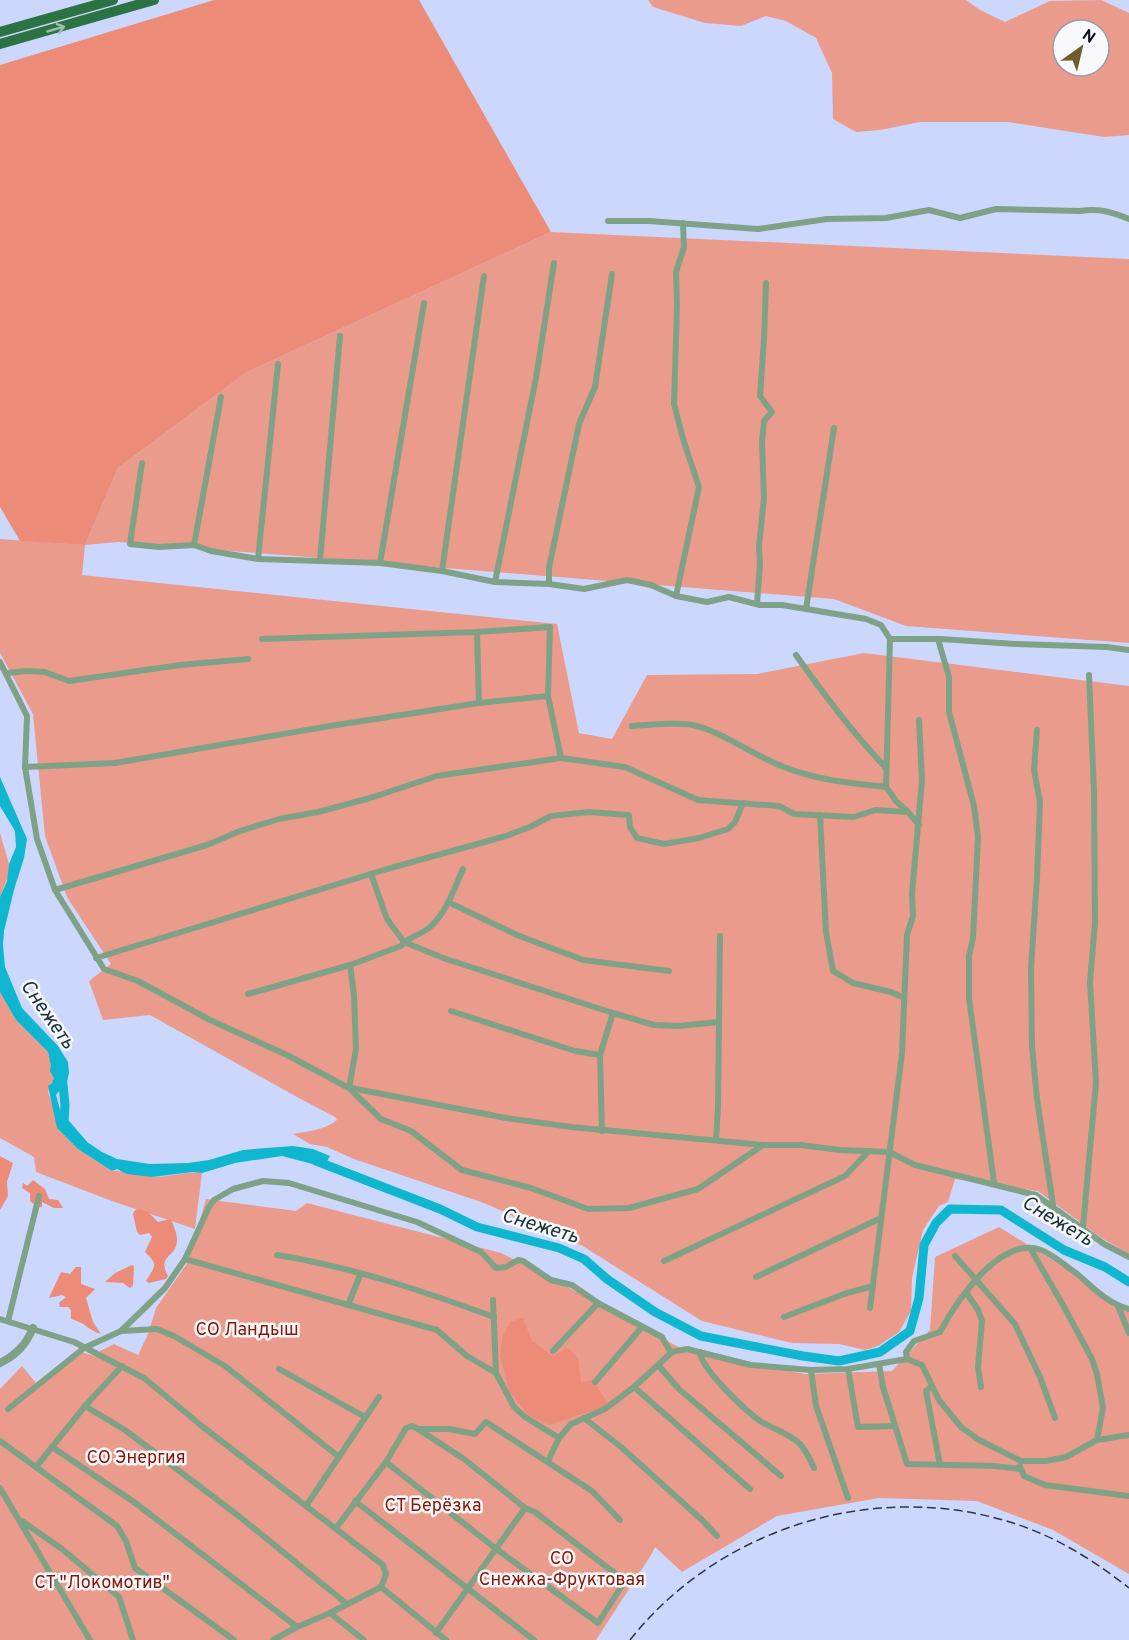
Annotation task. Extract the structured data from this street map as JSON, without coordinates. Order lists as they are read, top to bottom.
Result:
{
  "water": ["Снежеть"],
  "parks": [
    "СО Ландыш",
    "СО Энергия",
    "СТ Берёзка",
    "СО Снежка-Фруктовая",
    "СТ \"Локомотив\""
  ],
  "north": "top right"
}
